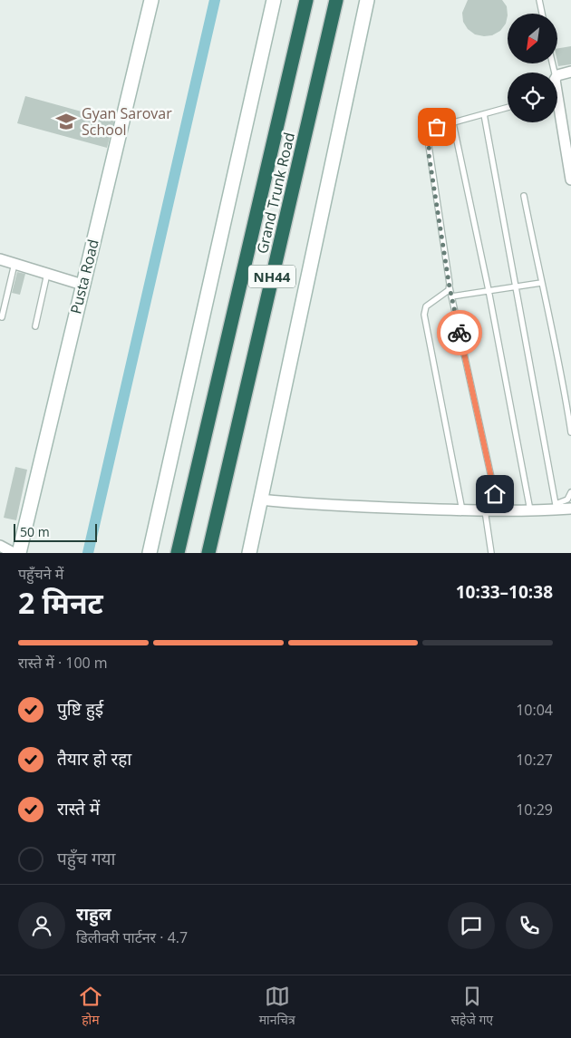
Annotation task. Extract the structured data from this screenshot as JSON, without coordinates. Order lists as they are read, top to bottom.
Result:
{
  "streets": {
    "highway": ["Grand Trunk Road", "NH44"],
    "main road": ["Pusta Road"]
  },
  "places": {
    "school or university": ["Gyan Sarovar School"]
  },
  "scale_bar": "50 m",
  "north": "bottom left",
  "page": {
    "scale": "50 m",
    "heading": ["2 मिनट", "पहुँचने में", "10:33–10:38"],
    "panel": ["राहुल", "डिलीवरी पार्टनर · 4.7"],
    "bar": "रास्ते में · 100 m",
    "list": [
      ["पुष्टि हुई", "10:04"],
      ["तैयार हो रहा", "10:27"],
      ["रास्ते में", "10:29"],
      "पहुँच गया"
    ],
    "tabs": ["होम", "मानचित्र", "सहेजे गए"]
  }
}
